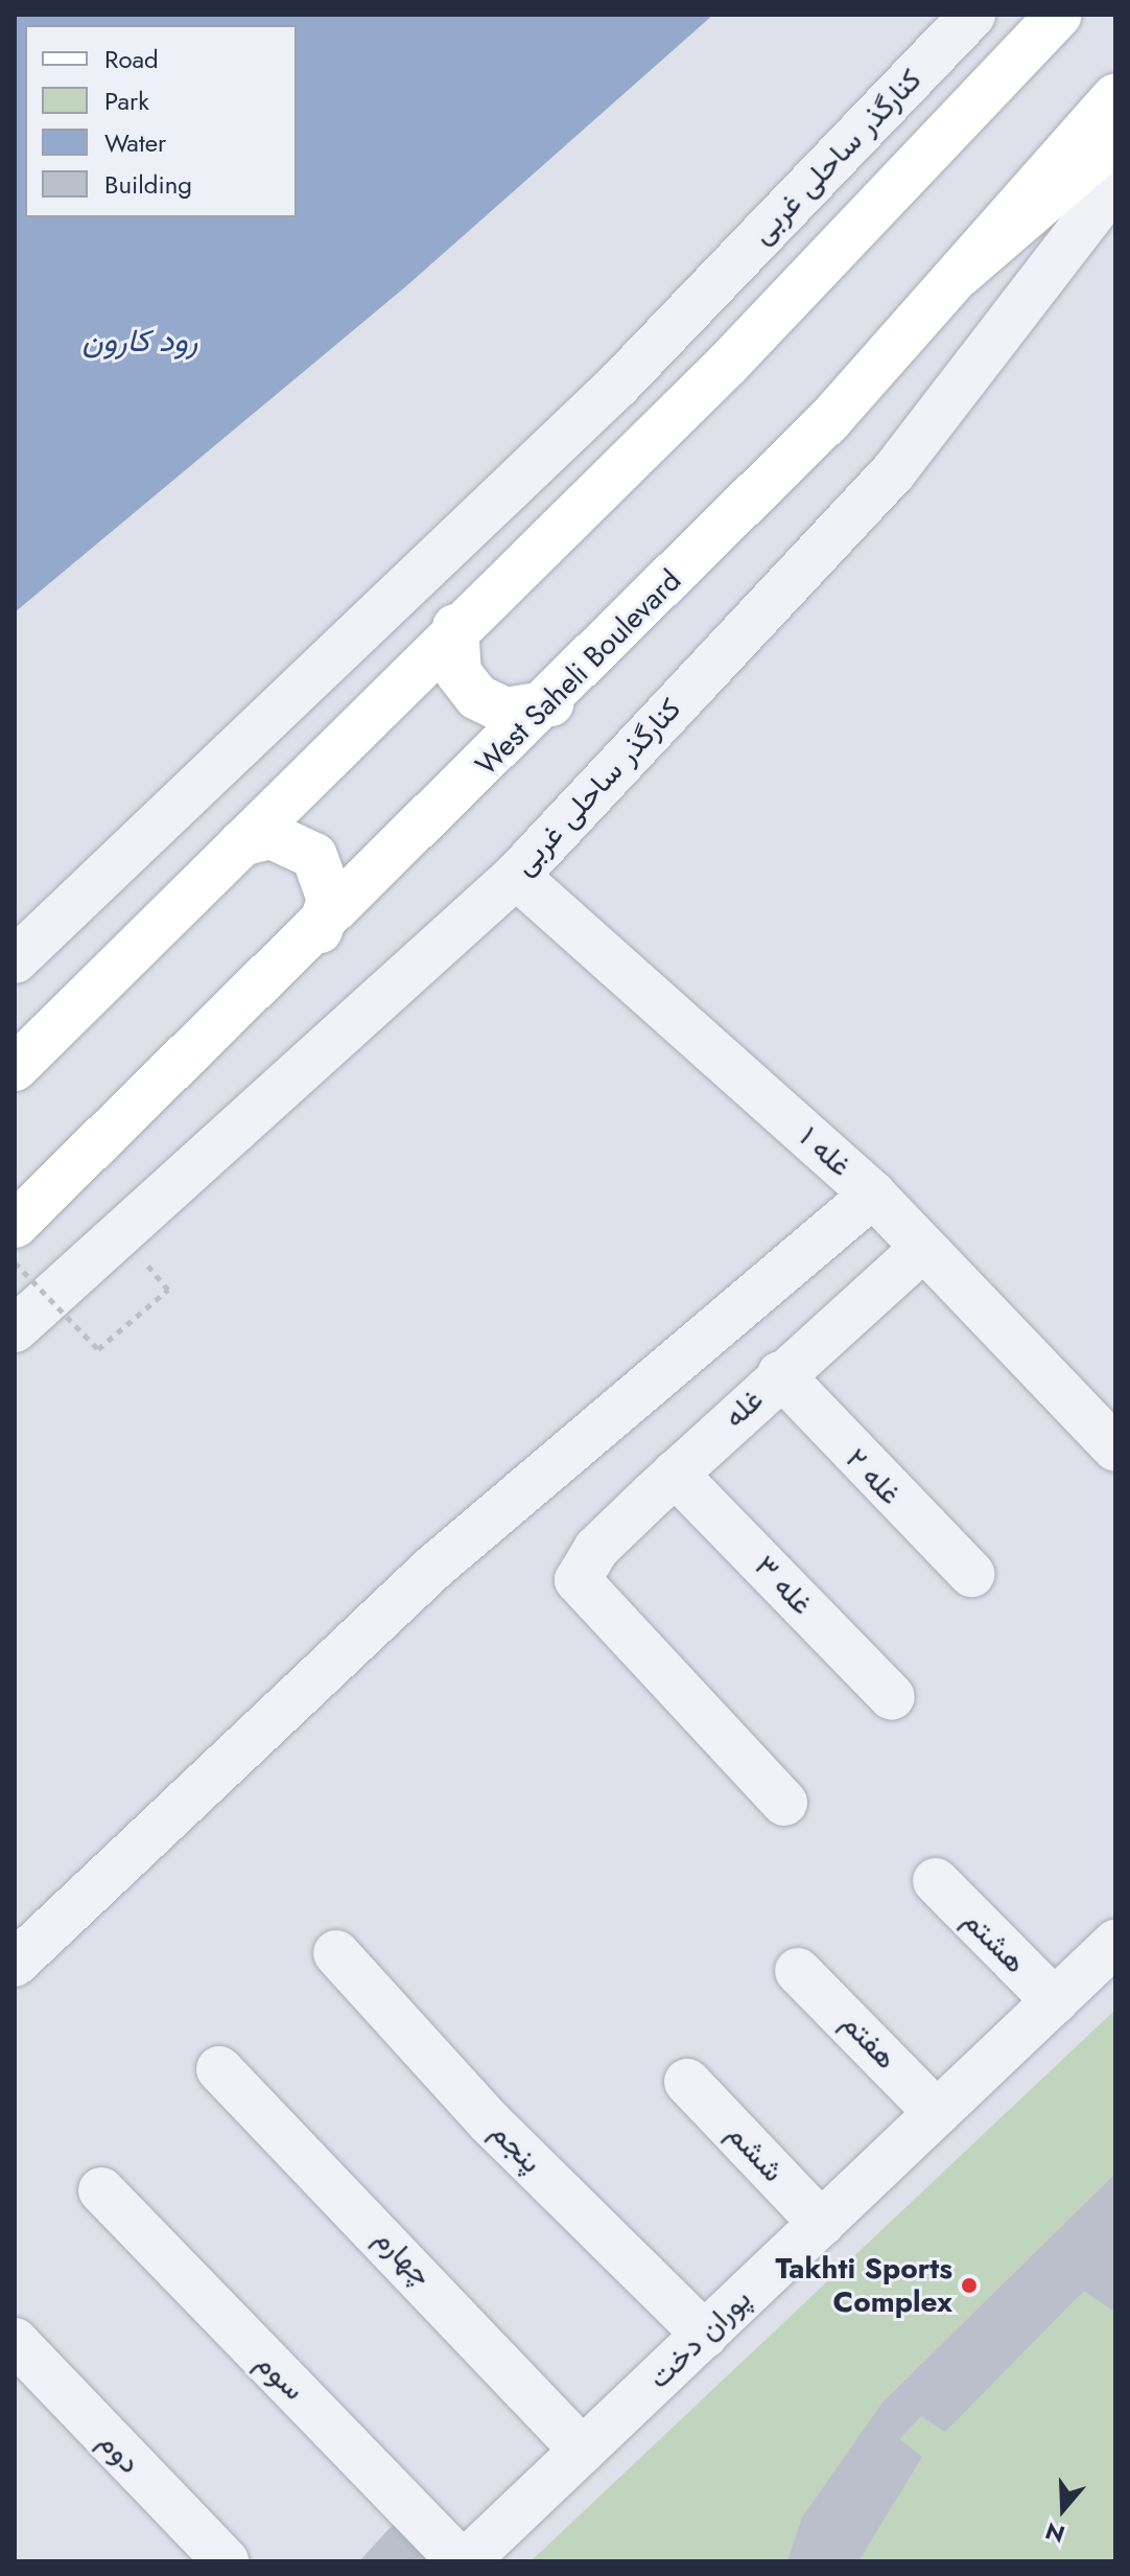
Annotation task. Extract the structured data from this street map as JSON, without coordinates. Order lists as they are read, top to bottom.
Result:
{
  "streets": {
    "main road": ["West Saheli Boulevard"],
    "street": [
      "کنارگذر ساحلی غربی",
      "غله ۱",
      "غله",
      "غله ۲",
      "غله ۳",
      "هشتم",
      "هفتم",
      "پنجم",
      "ششم",
      "چهارم",
      "پوران دخت",
      "سوم",
      "دوم"
    ]
  },
  "crossings": [
    ["کنارگذر ساحلی غربی", "غله ۱"],
    ["غله ۱", "غله"],
    ["غله", "غله ۲"],
    ["غله", "غله ۳"],
    ["هشتم", "پوران دخت"],
    ["هفتم", "پوران دخت"],
    ["پنجم", "پوران دخت"],
    ["ششم", "پوران دخت"],
    ["چهارم", "پوران دخت"],
    ["پوران دخت", "سوم"]
  ],
  "water": ["رود کارون"],
  "places": ["Takhti Sports Complex"],
  "legend": [
    "Road",
    "Park",
    "Water",
    "Building"
  ],
  "north": "bottom"
}
